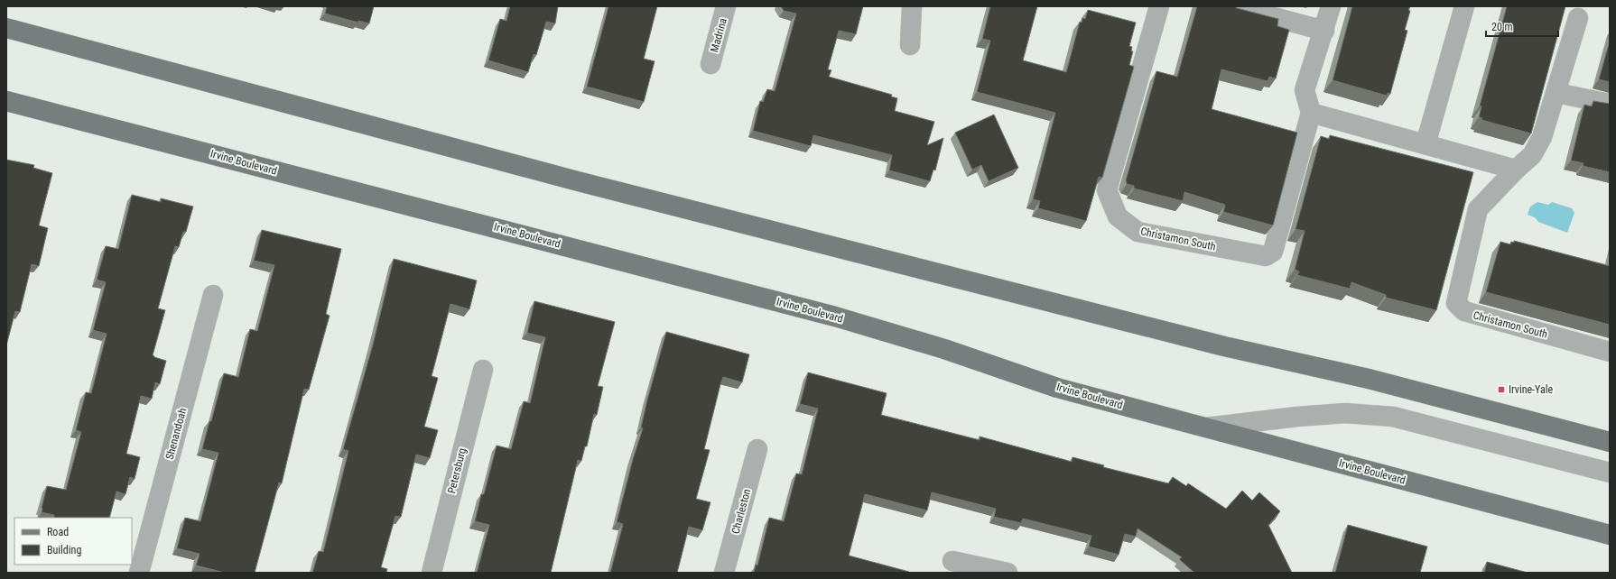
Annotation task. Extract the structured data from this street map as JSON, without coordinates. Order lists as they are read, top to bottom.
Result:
{
  "streets": {
    "main road": ["Irvine Boulevard"],
    "street": [
      "Madrina",
      "Christamon South",
      "Shenandoah",
      "Petersburg",
      "Charleston"
    ]
  },
  "places": {
    "transit": ["Irvine-Yale"]
  },
  "legend": ["Road", "Building"],
  "scale_bar": "20 m"
}
